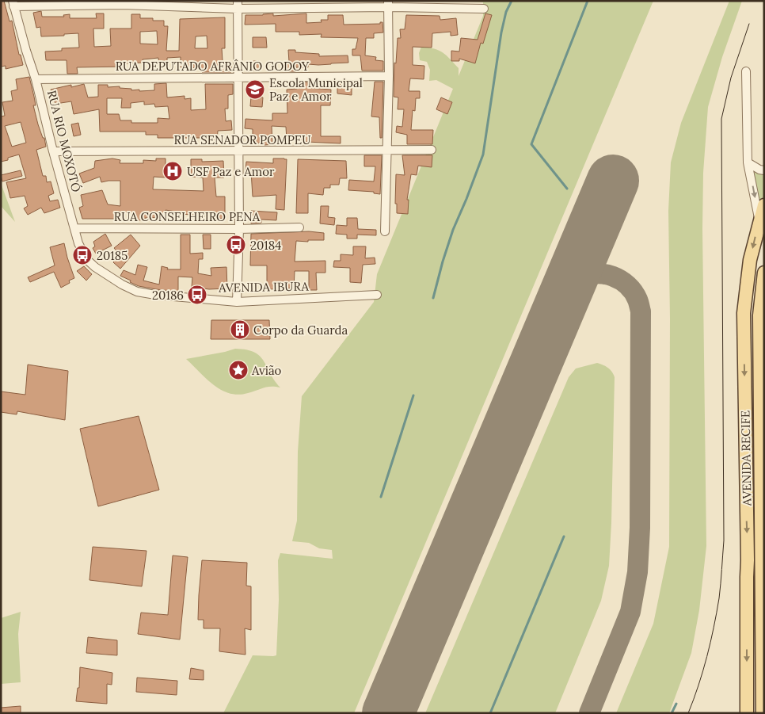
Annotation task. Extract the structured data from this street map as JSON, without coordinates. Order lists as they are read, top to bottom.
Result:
{
  "streets": {
    "main road": ["AVENIDA RECIFE"],
    "street": [
      "RUA DEPUTADO AFRÂNIO GODOY",
      "RUA SENADOR POMPEU",
      "RUA RIO MOXOTÓ",
      "RUA CONSELHEIRO PENA",
      "AVENIDA IBURA"
    ]
  },
  "crossings": [
    ["RUA DEPUTADO AFRÂNIO GODOY", "RUA RIO MOXOTÓ"],
    ["RUA SENADOR POMPEU", "RUA RIO MOXOTÓ"],
    ["RUA RIO MOXOTÓ", "RUA CONSELHEIRO PENA"],
    ["RUA RIO MOXOTÓ", "AVENIDA IBURA"]
  ],
  "places": {
    "school or university": ["Escola Municipal Paz e Amor"],
    "hospital": ["USF Paz e Amor"],
    "bus stop": ["20184", "20185", "20186"],
    "building": ["Corpo da Guarda"],
    "place": ["Avião"]
  }
}
